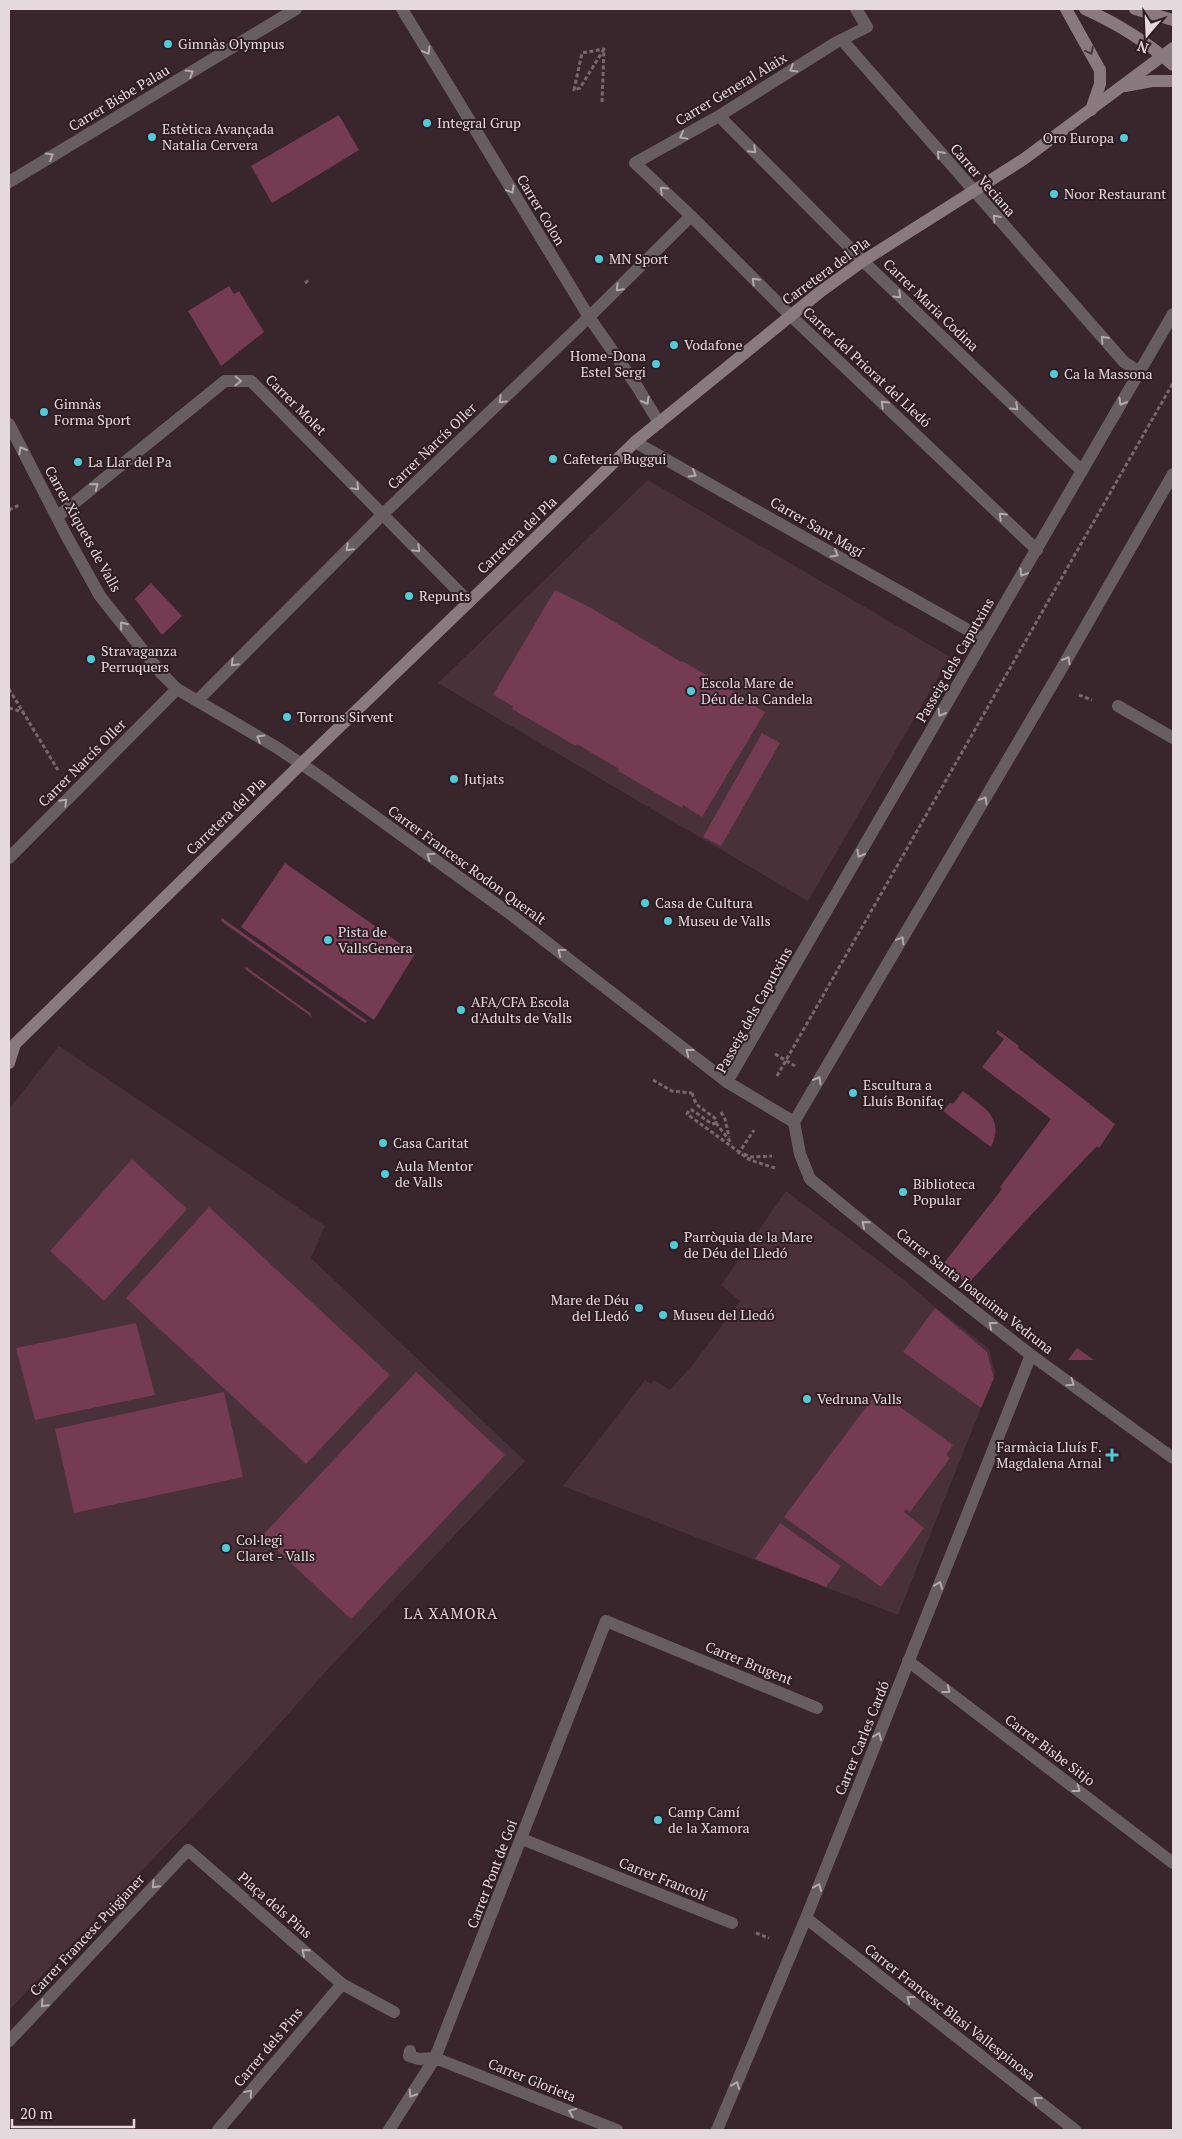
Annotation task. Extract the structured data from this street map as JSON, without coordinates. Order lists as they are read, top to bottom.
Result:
{
  "streets": {
    "main road": ["Carretera del Pla"],
    "street": [
      "Carrer General Alaix",
      "Carrer Bisbe Palau",
      "Carrer Veciana",
      "Carrer Colon",
      "Carrer Maria Codina",
      "Carrer del Priorat del Lledó",
      "Carrer Molet",
      "Carrer Narcís Oller",
      "Carrer Sant Magí",
      "Carrer Xiquets de Valls",
      "Passeig dels Caputxins",
      "Carrer Francesc Rodon Queralt",
      "Carrer Santa Joaquima Vedruna",
      "Carrer Brugent",
      "Carrer Carles Cardó",
      "Carrer Bisbe Sitjo",
      "Carrer Pont de Goi",
      "Carrer Francolí",
      "Plaça dels Pins",
      "Carrer Francesc Puigjaner",
      "Carrer Francesc Blasi Vallespinosa",
      "Carrer dels Pins",
      "Carrer Glorieta"
    ]
  },
  "crossings": [
    ["Carrer General Alaix", "Carrer Veciana"],
    ["Carrer General Alaix", "Carrer Maria Codina"],
    ["Carrer General Alaix", "Carrer del Priorat del Lledó"],
    ["Carrer Veciana", "Carretera del Pla"],
    ["Carrer Veciana", "Passeig dels Caputxins"],
    ["Carrer Colon", "Carretera del Pla"],
    ["Carrer Colon", "Carrer Narcís Oller"],
    ["Carretera del Pla", "Carrer Maria Codina"],
    ["Carretera del Pla", "Carrer del Priorat del Lledó"],
    ["Carretera del Pla", "Carrer Molet"],
    ["Carretera del Pla", "Carrer Sant Magí"],
    ["Carretera del Pla", "Carrer Francesc Rodon Queralt"],
    ["Carrer Maria Codina", "Passeig dels Caputxins"],
    ["Carrer del Priorat del Lledó", "Carrer Narcís Oller"],
    ["Carrer del Priorat del Lledó", "Passeig dels Caputxins"],
    ["Carrer Molet", "Carrer Narcís Oller"],
    ["Carrer Molet", "Carrer Xiquets de Valls"],
    ["Carrer Narcís Oller", "Carrer Xiquets de Valls"],
    ["Carrer Narcís Oller", "Carrer Francesc Rodon Queralt"],
    ["Carrer Sant Magí", "Passeig dels Caputxins"],
    ["Carrer Xiquets de Valls", "Carrer Francesc Rodon Queralt"],
    ["Passeig dels Caputxins", "Carrer Francesc Rodon Queralt"],
    ["Passeig dels Caputxins", "Carrer Santa Joaquima Vedruna"],
    ["Carrer Santa Joaquima Vedruna", "Carrer Carles Cardó"],
    ["Carrer Brugent", "Carrer Pont de Goi"],
    ["Carrer Carles Cardó", "Carrer Bisbe Sitjo"],
    ["Carrer Carles Cardó", "Carrer Francesc Blasi Vallespinosa"],
    ["Carrer Pont de Goi", "Carrer Francolí"],
    ["Carrer Pont de Goi", "Carrer Glorieta"],
    ["Plaça dels Pins", "Carrer Francesc Puigjaner"],
    ["Plaça dels Pins", "Carrer dels Pins"]
  ],
  "one_way": [
    "Carrer General Alaix",
    "Carrer Bisbe Palau",
    "Carrer Veciana",
    "Carrer Colon",
    "Carrer Maria Codina",
    "Carrer del Priorat del Lledó",
    "Carrer Sant Magí",
    "Carrer Xiquets de Valls",
    "Carrer Francesc Rodon Queralt",
    "Carrer Carles Cardó",
    "Carrer Bisbe Sitjo",
    "Plaça dels Pins",
    "Carrer Francesc Puigjaner",
    "Carrer Francesc Blasi Vallespinosa",
    "Carrer dels Pins",
    "Carrer Glorieta"
  ],
  "districts": ["LA XAMORA"],
  "places": {
    "other": [
      "Gimnàs Olympus",
      "Integral Grup",
      "Estètica Avançada Natalia Cervera",
      "Oro Europa",
      "Noor Restaurant",
      "MN Sport",
      "Vodafone",
      "Home-Dona Estel Sergi",
      "Ca la Massona",
      "Gimnàs Forma Sport",
      "Cafeteria Buggui",
      "La Llar del Pa",
      "Repunts",
      "Stravaganza Perruquers",
      "Escola Mare de Déu de la Candela",
      "Torrons Sirvent",
      "Jutjats",
      "Casa de Cultura",
      "Museu de Valls",
      "Pista de VallsGenera",
      "AFA/CFA Escola d'Adults de Valls",
      "Escultura a Lluís Bonifaç",
      "Casa Caritat",
      "Aula Mentor de Valls",
      "Biblioteca Popular",
      "Parròquia de la Mare de Déu del Lledó",
      "Mare de Déu del Lledó",
      "Museu del Lledó",
      "Vedruna Valls",
      "Col·legi Claret - Valls",
      "Camp Camí de la Xamora"
    ],
    "health": ["Farmàcia Lluís F. Magdalena Arnal"]
  },
  "scale_bar": "20 m",
  "north": "bottom"
}
